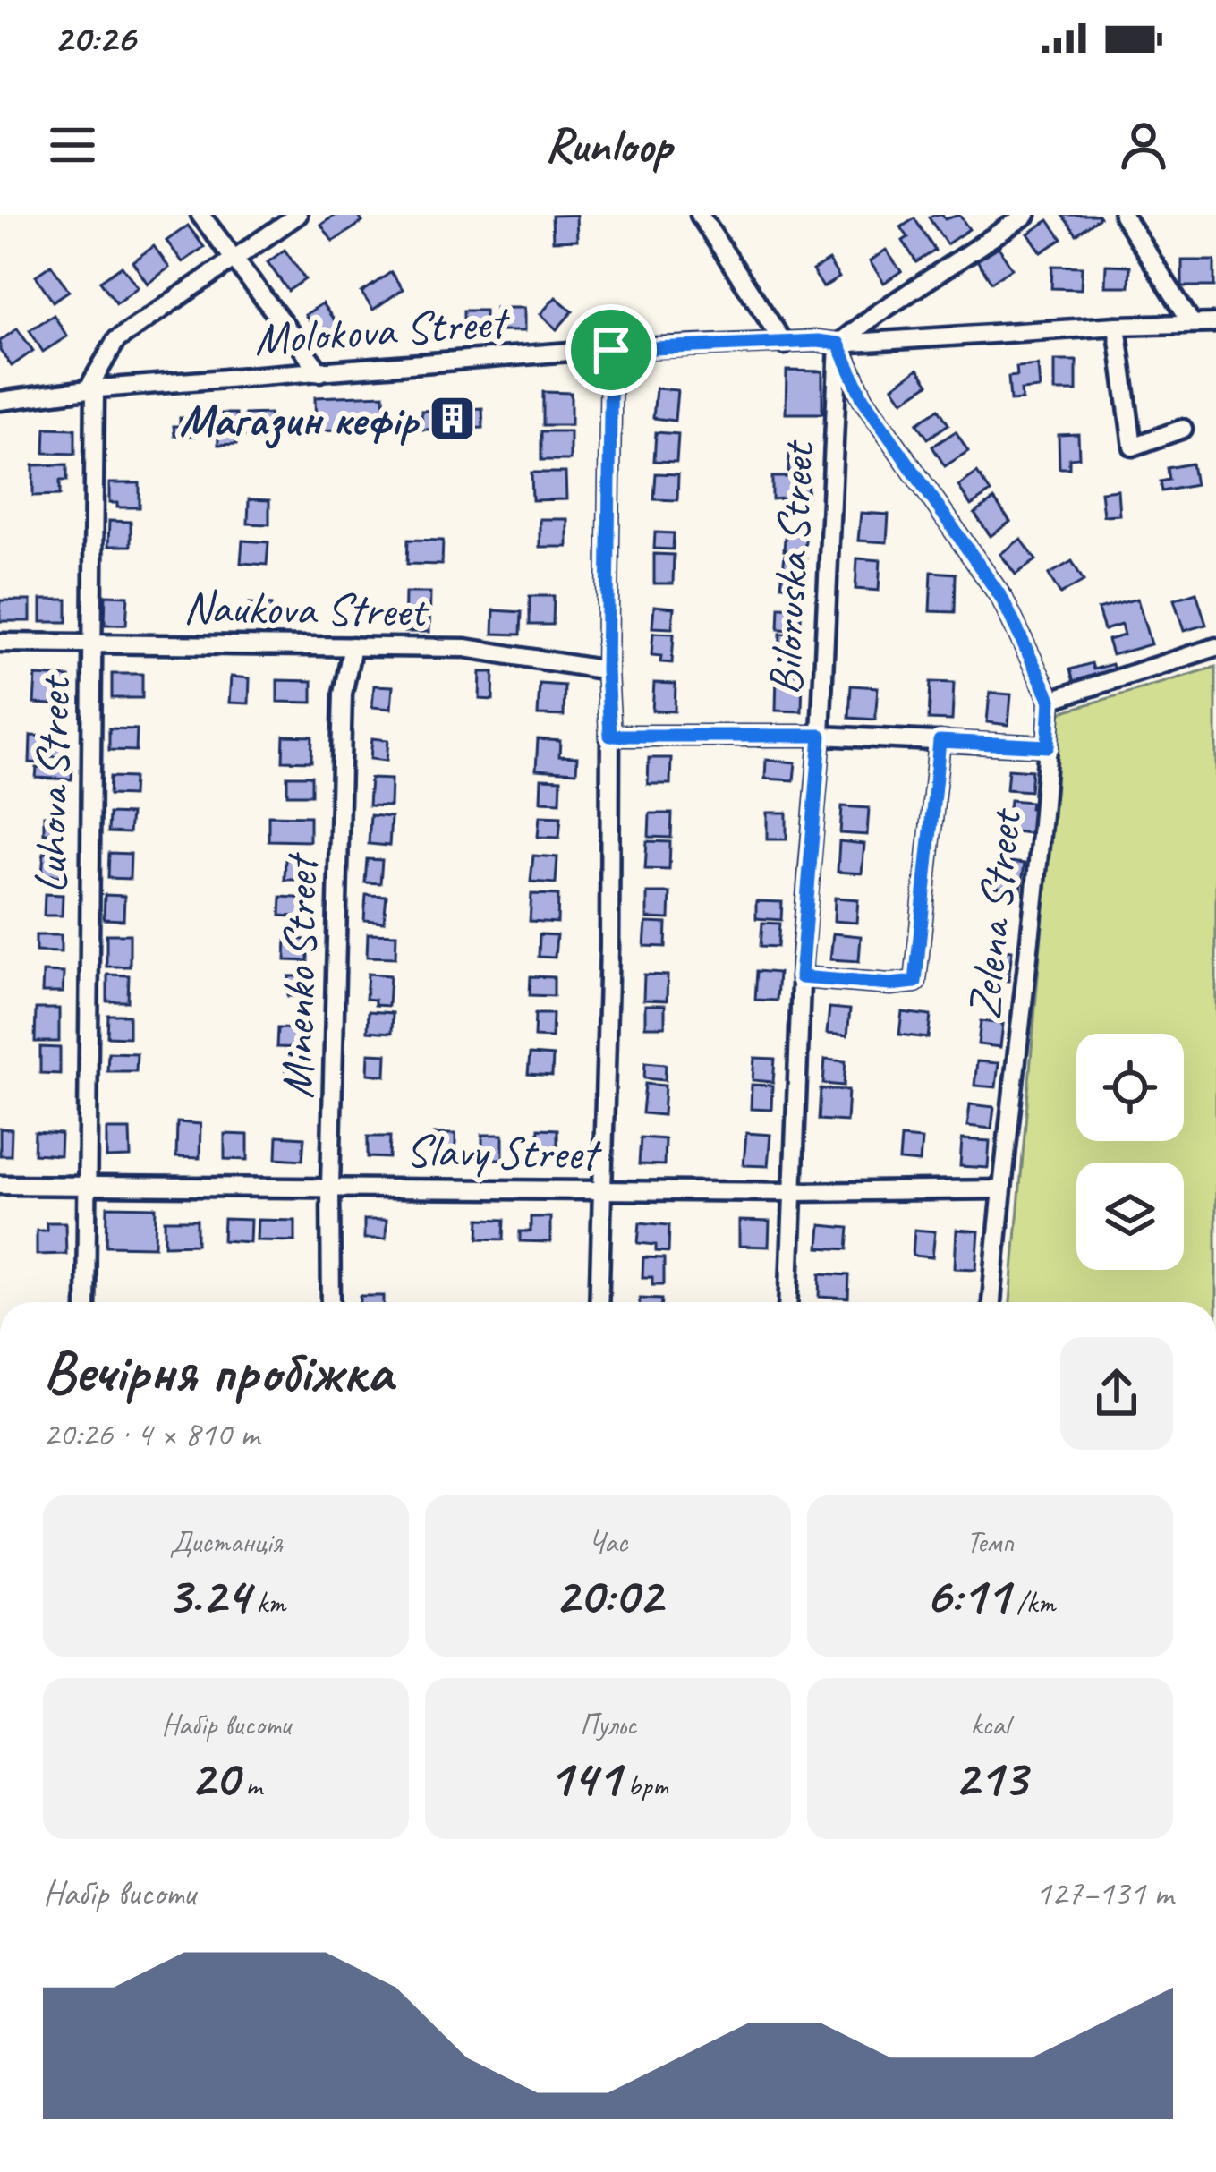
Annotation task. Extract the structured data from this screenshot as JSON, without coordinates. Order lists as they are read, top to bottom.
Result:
{
  "streets": {
    "street": [
      "Molokova Street",
      "Biloruska Street",
      "Naukova Street",
      "Luhova Street",
      "Zelena Street",
      "Minenko Street",
      "Slavy Street"
    ]
  },
  "crossings": [
    ["Molokova Street", "Biloruska Street"],
    ["Molokova Street", "Luhova Street"],
    ["Biloruska Street", "Slavy Street"],
    ["Naukova Street", "Luhova Street"],
    ["Naukova Street", "Minenko Street"],
    ["Luhova Street", "Slavy Street"],
    ["Zelena Street", "Slavy Street"],
    ["Minenko Street", "Slavy Street"]
  ],
  "places": {
    "building": ["Магазин кефір"]
  },
  "page": {
    "status": "20:26",
    "header": "Runloop",
    "heading": ["Вечірня пробіжка", "20:26 · 4 × 810 m"],
    "stats": [
      ["Дистанція", "3.24 km"],
      ["Час", "20:02"],
      ["Темп", "6:11 /km"],
      ["Набір висоти", "20 m"],
      ["Пульс", "141 bpm"],
      ["kcal", "213"]
    ],
    "chart": ["Набір висоти", "127–131 m"]
  }
}
